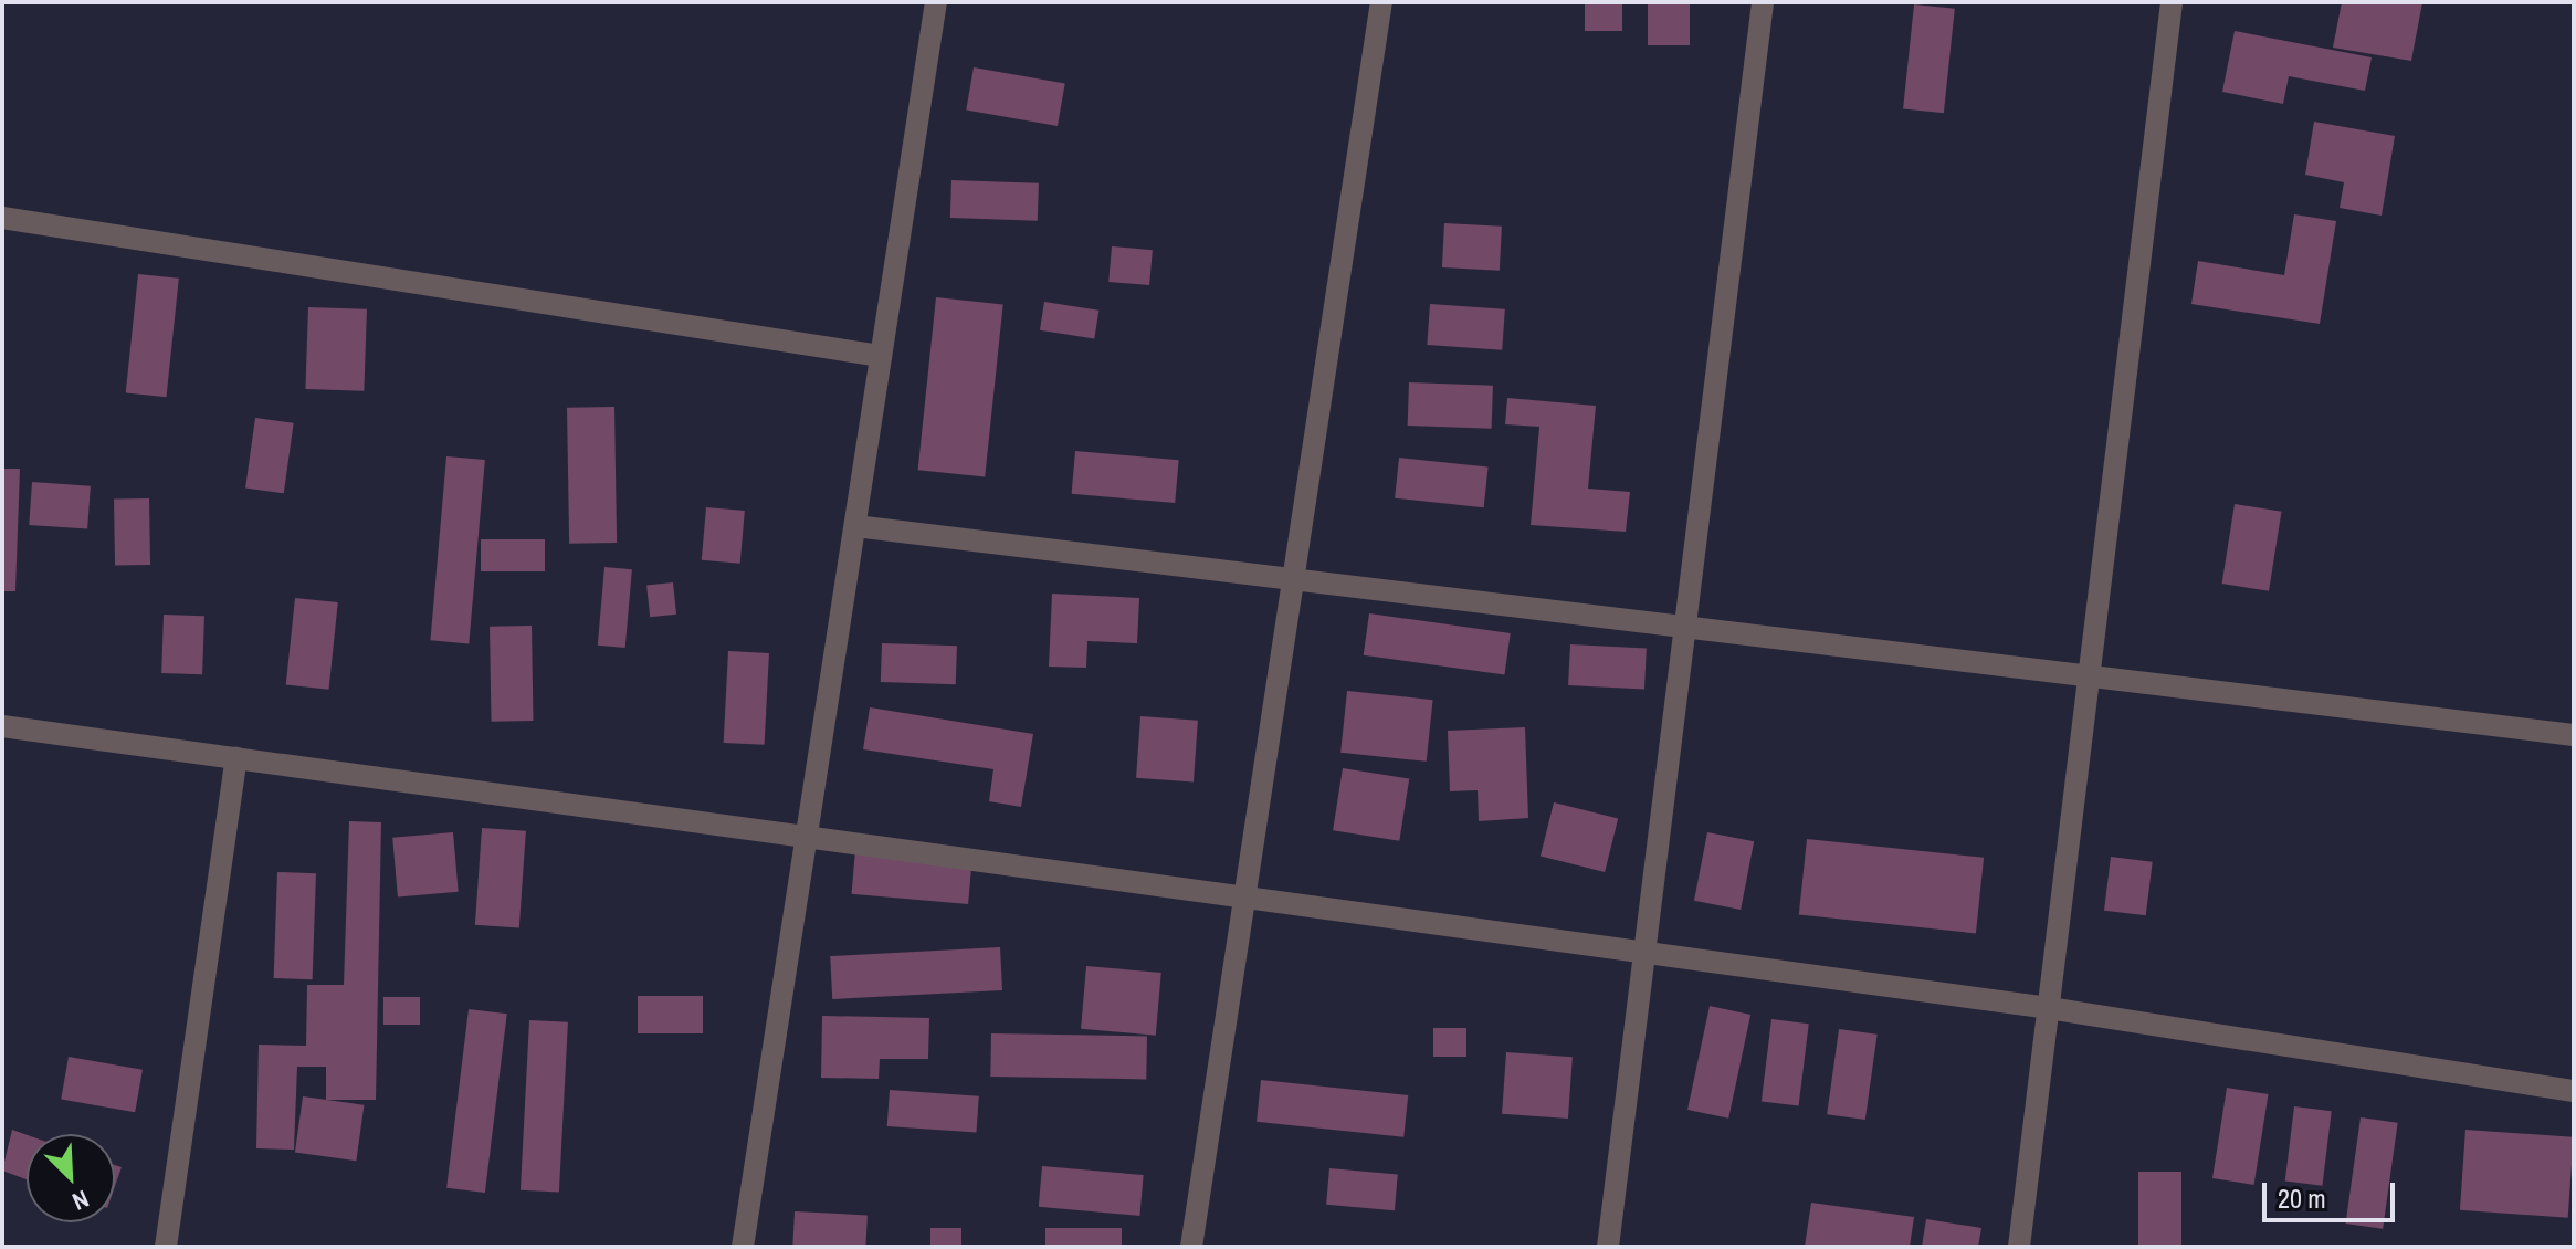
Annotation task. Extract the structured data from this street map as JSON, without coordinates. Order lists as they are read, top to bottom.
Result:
{
  "scale_bar": "20 m",
  "north": "bottom right"
}
